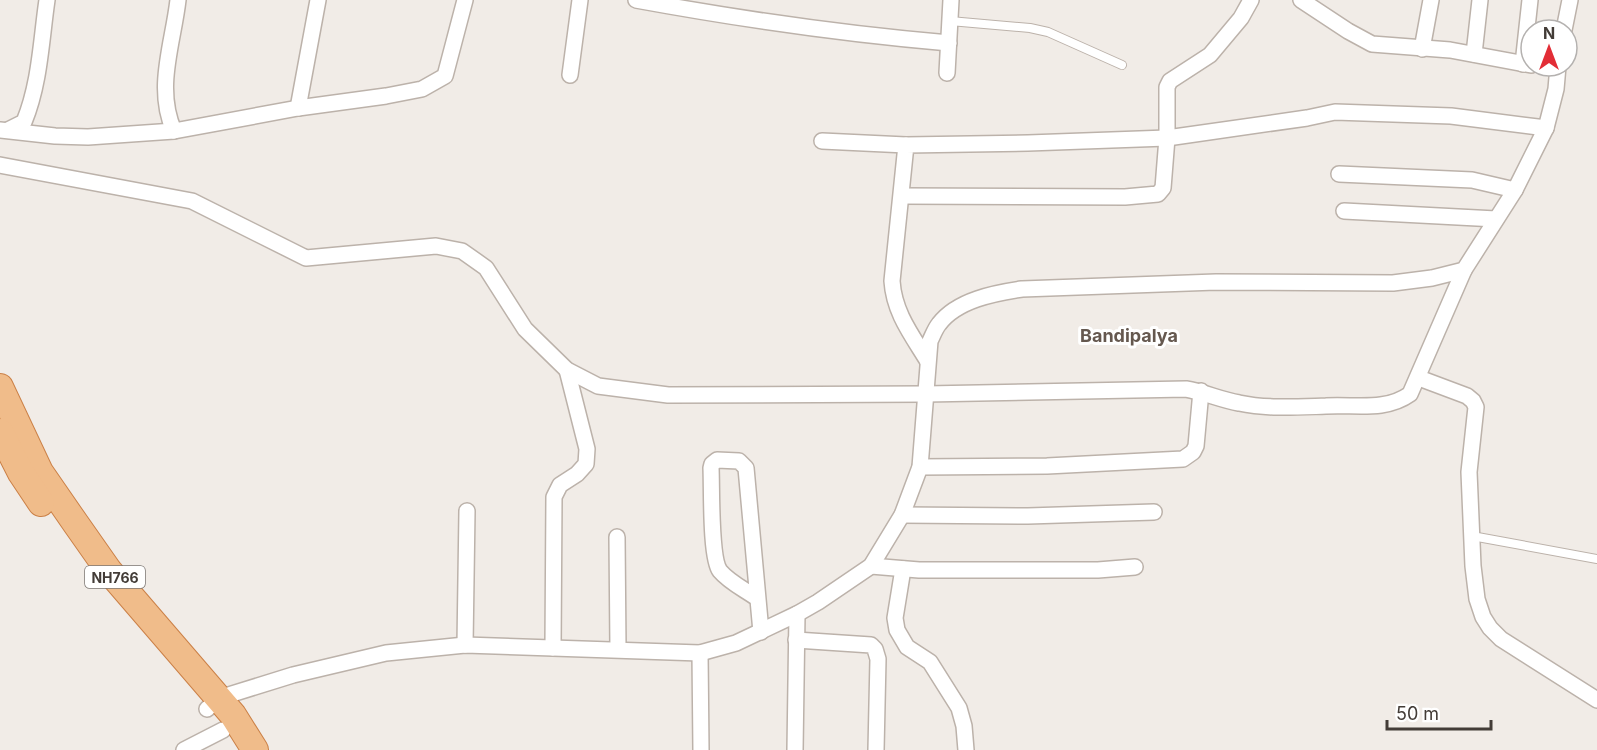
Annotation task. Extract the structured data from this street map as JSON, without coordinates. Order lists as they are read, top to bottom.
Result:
{
  "streets": {
    "highway": ["NH766"]
  },
  "districts": ["Bandipalya"],
  "scale_bar": "50 m",
  "north": "top"
}
